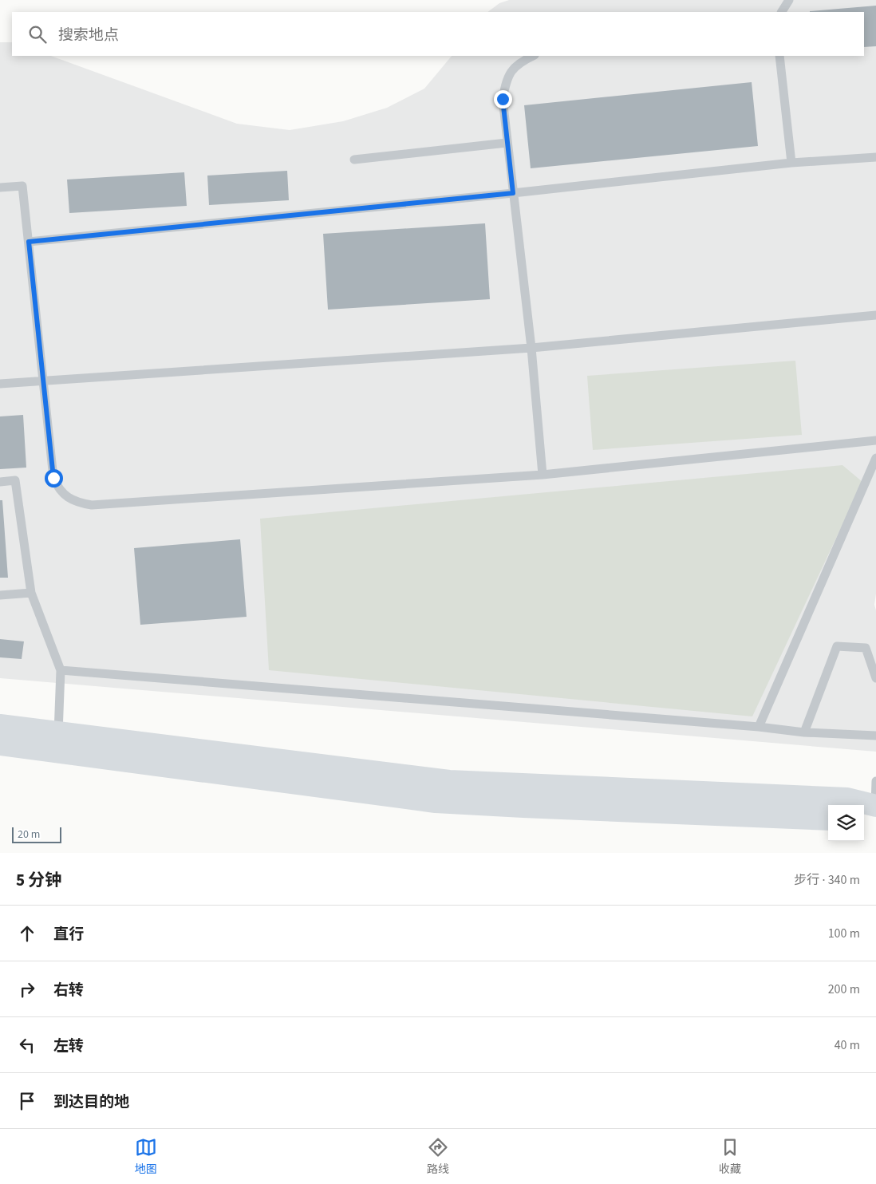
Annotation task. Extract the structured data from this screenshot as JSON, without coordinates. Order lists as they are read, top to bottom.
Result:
{
  "scale_bar": "20 m",
  "page": {
    "search": "搜索地点",
    "scale": "20 m",
    "heading": ["5 分钟", "步行 · 340 m"],
    "list": [
      ["直行", "100 m"],
      ["右转", "200 m"],
      ["左转", "40 m"],
      "到达目的地"
    ],
    "nav": ["地图", "路线", "收藏"]
  }
}
